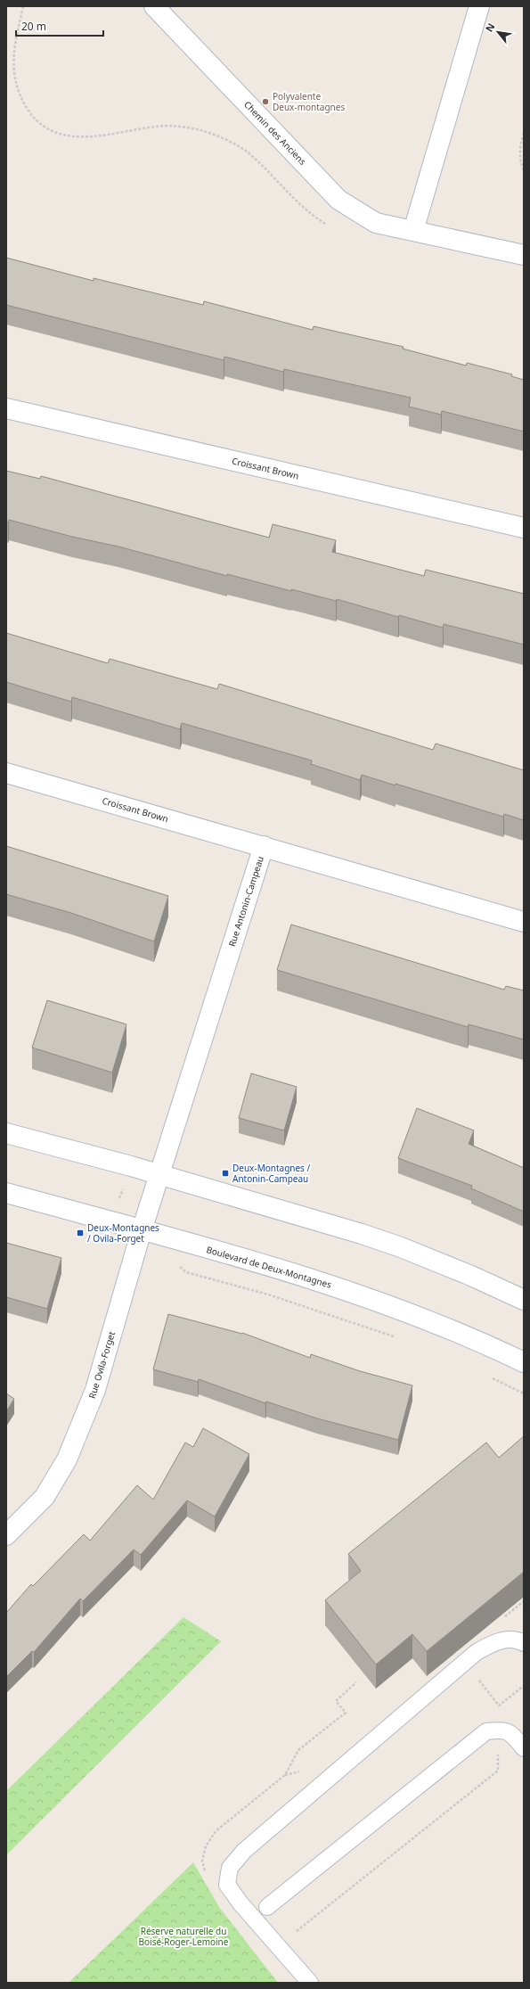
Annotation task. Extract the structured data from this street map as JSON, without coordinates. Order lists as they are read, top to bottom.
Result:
{
  "streets": {
    "street": [
      "Chemin des Anciens",
      "Croissant Brown",
      "Rue Antonin-Campeau",
      "Boulevard de Deux-Montagnes",
      "Rue Ovila-Forget"
    ]
  },
  "crossings": [
    ["Croissant Brown", "Rue Antonin-Campeau"],
    ["Rue Antonin-Campeau", "Rue Ovila-Forget"],
    ["Boulevard de Deux-Montagnes", "Rue Ovila-Forget"]
  ],
  "parks": ["Réserve naturelle du Boisé-Roger-Lemoine"],
  "places": {
    "other": ["Polyvalente Deux-montagnes"],
    "transit": ["Deux-Montagnes / Antonin-Campeau", "Deux-Montagnes / Ovila-Forget"]
  },
  "scale_bar": "20 m",
  "north": "top left"
}
